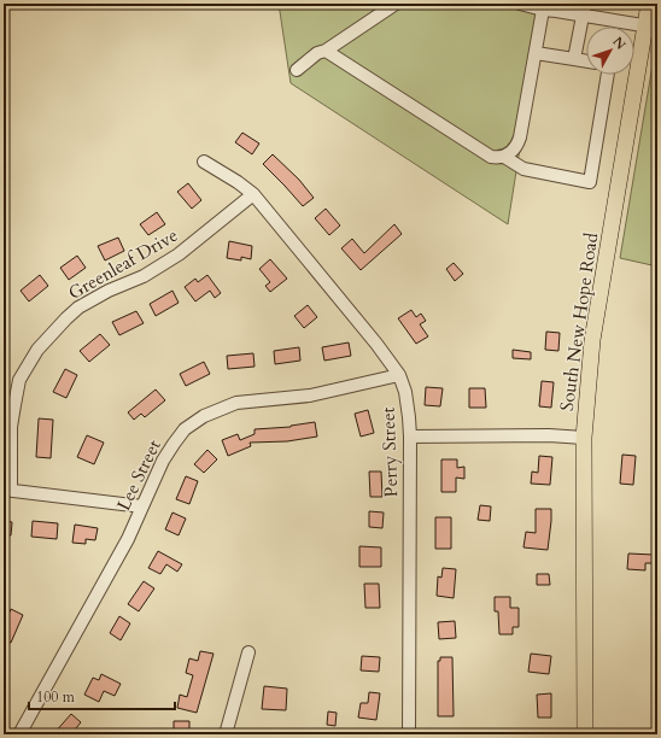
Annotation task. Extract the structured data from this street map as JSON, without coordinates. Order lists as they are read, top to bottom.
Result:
{
  "streets": {
    "main road": ["South New Hope Road"],
    "street": ["Greenleaf Drive", "Perry Street", "Lee Street"]
  },
  "crossings": [
    ["Greenleaf Drive", "Perry Street"],
    ["Perry Street", "Lee Street"]
  ],
  "scale_bar": "100 m",
  "north": "top right"
}
